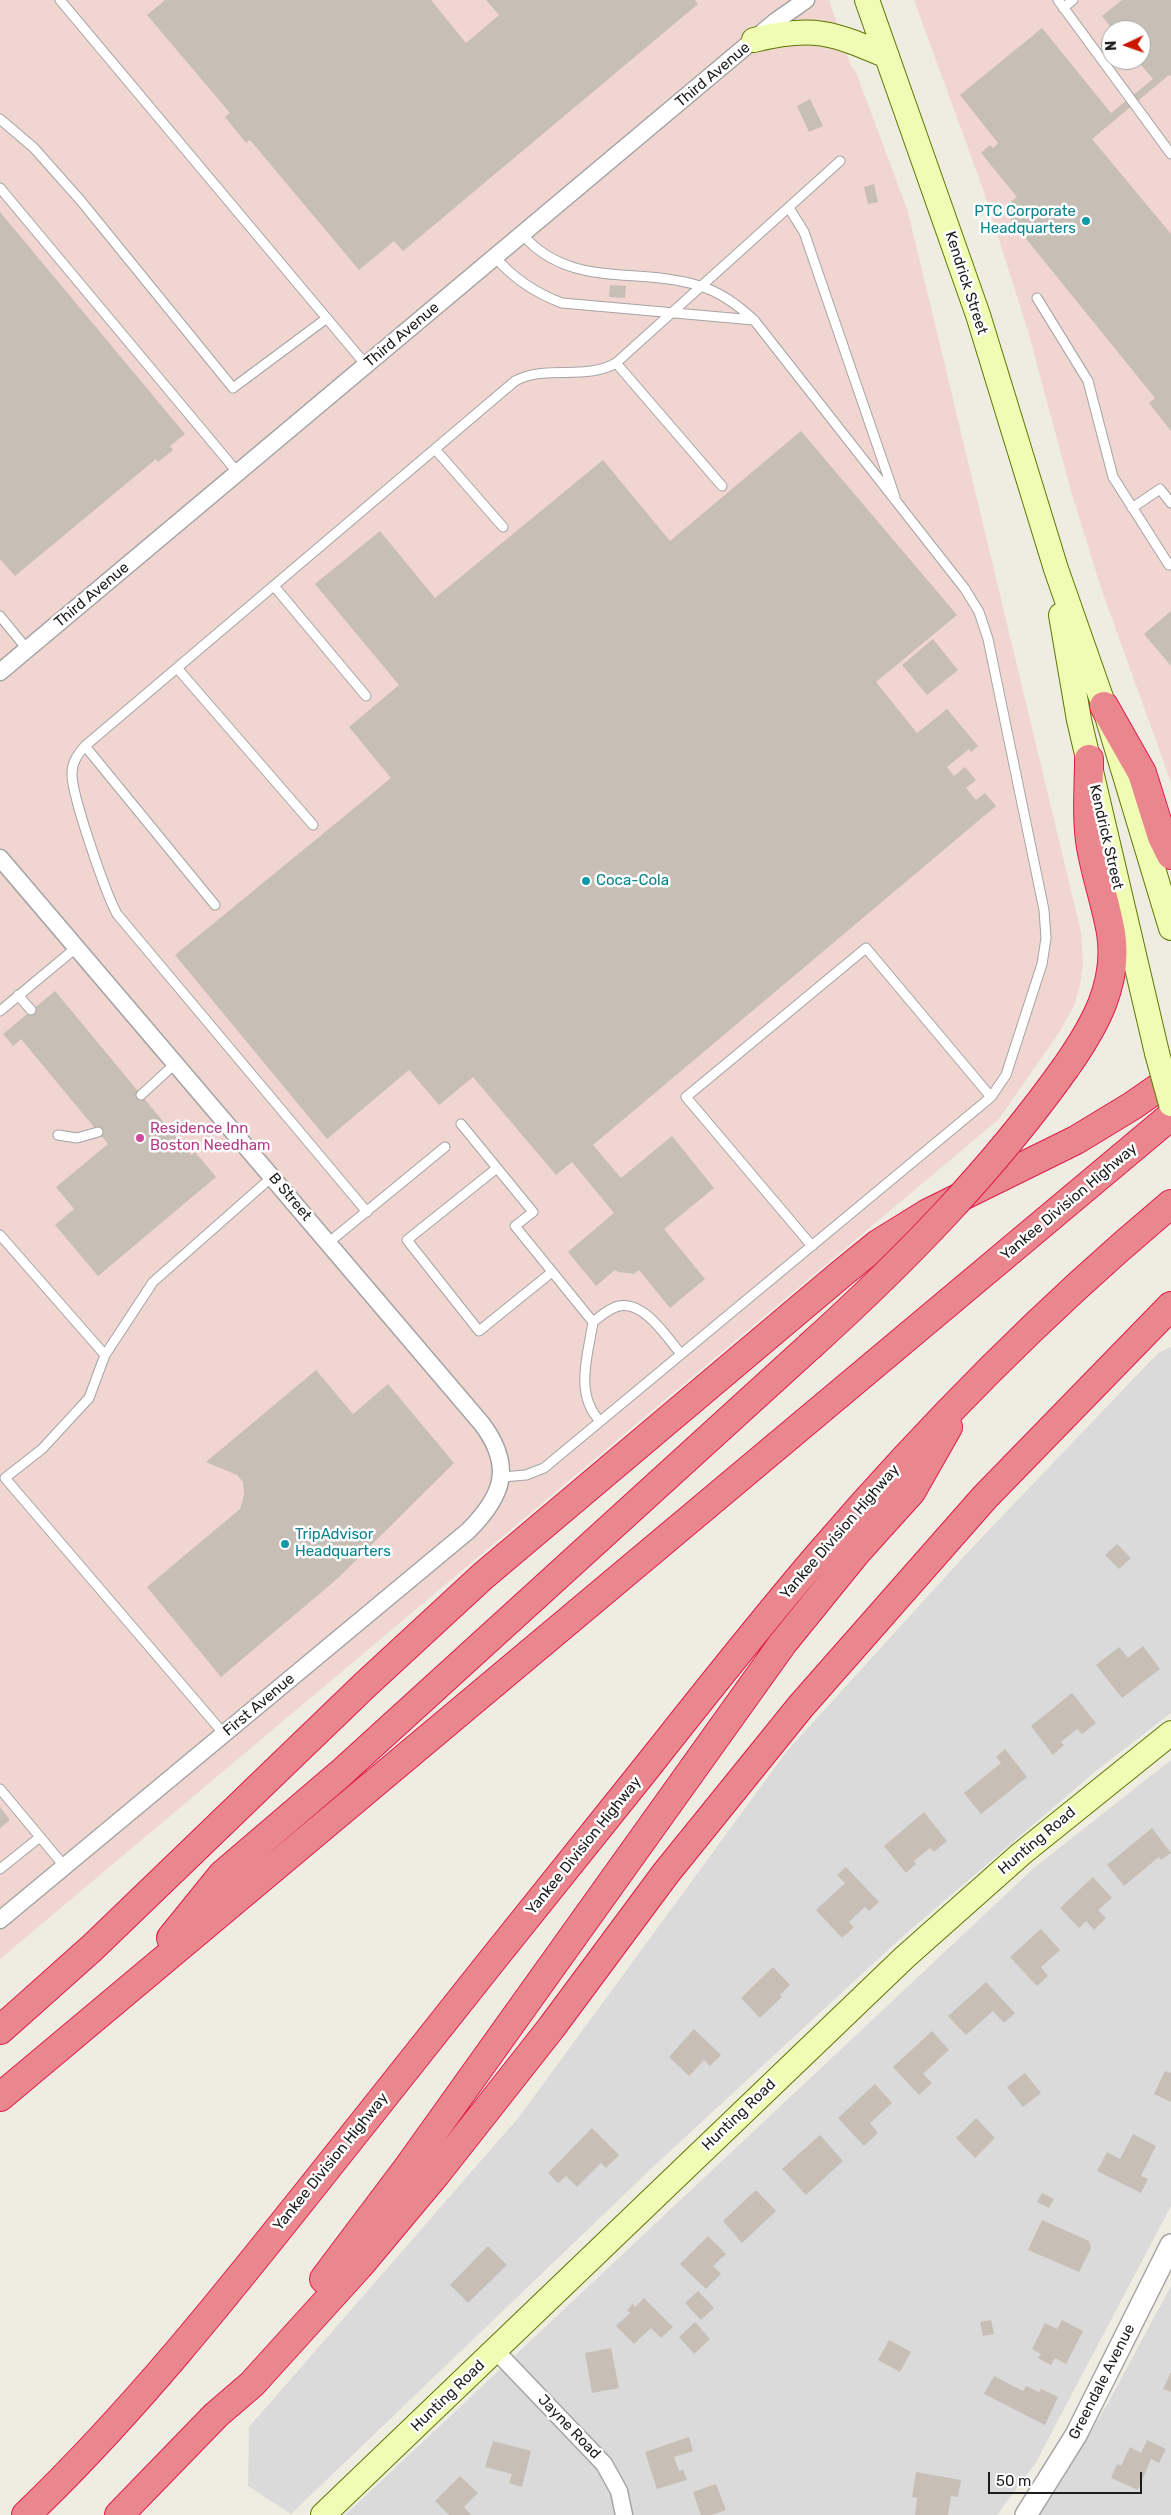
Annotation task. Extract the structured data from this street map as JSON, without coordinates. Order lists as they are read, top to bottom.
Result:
{
  "streets": {
    "highway": ["Yankee Division Highway"],
    "main road": ["Kendrick Street", "Hunting Road"],
    "street": [
      "Third Avenue",
      "B Street",
      "First Avenue",
      "Greendale Avenue",
      "Jayne Road"
    ]
  },
  "crossings": [
    ["B Street", "First Avenue"],
    ["Hunting Road", "Jayne Road"]
  ],
  "places": [
    "PTC Corporate Headquarters",
    "Coca-Cola",
    "Residence Inn Boston Needham",
    "TripAdvisor Headquarters"
  ],
  "scale_bar": "50 m",
  "north": "left"
}
